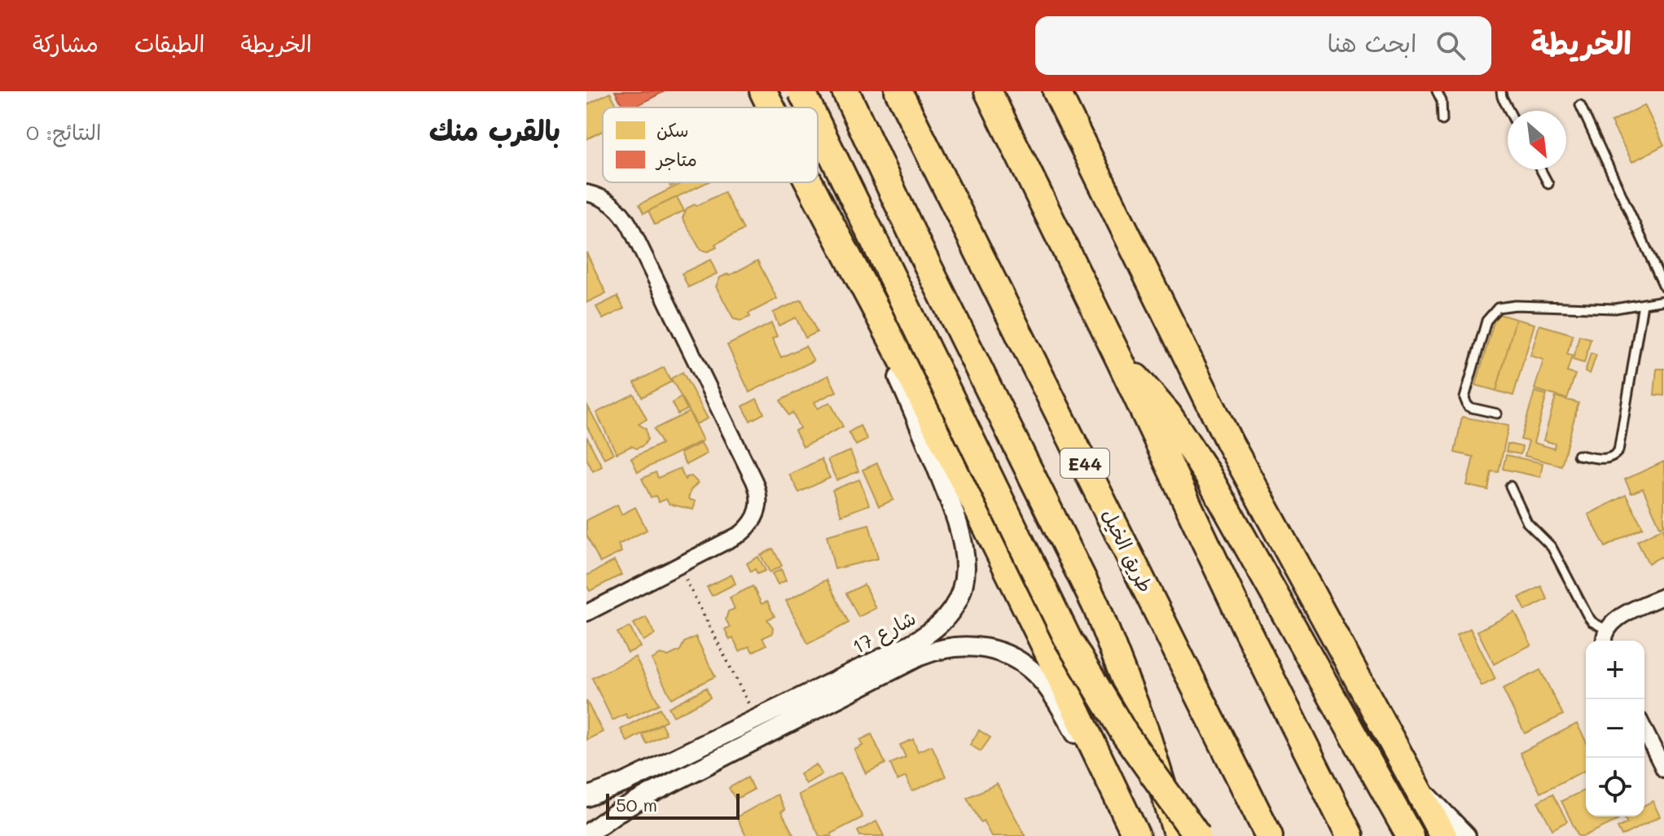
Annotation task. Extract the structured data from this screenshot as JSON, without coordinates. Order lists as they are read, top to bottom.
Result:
{
  "streets": {
    "highway": ["E44", "طريق الخيل"],
    "street": ["17 شارع"]
  },
  "legend": ["سكن", "متاجر"],
  "scale_bar": "50 m",
  "north": "bottom right",
  "page": {
    "header": "الخريطة",
    "search": "ابحث هنا",
    "nav": ["الخريطة", "الطبقات", "مشاركة"],
    "heading": ["بالقرب منك", "النتائج: 0"],
    "map_buttons": ["+", "−"],
    "scale": "50 m"
  }
}
